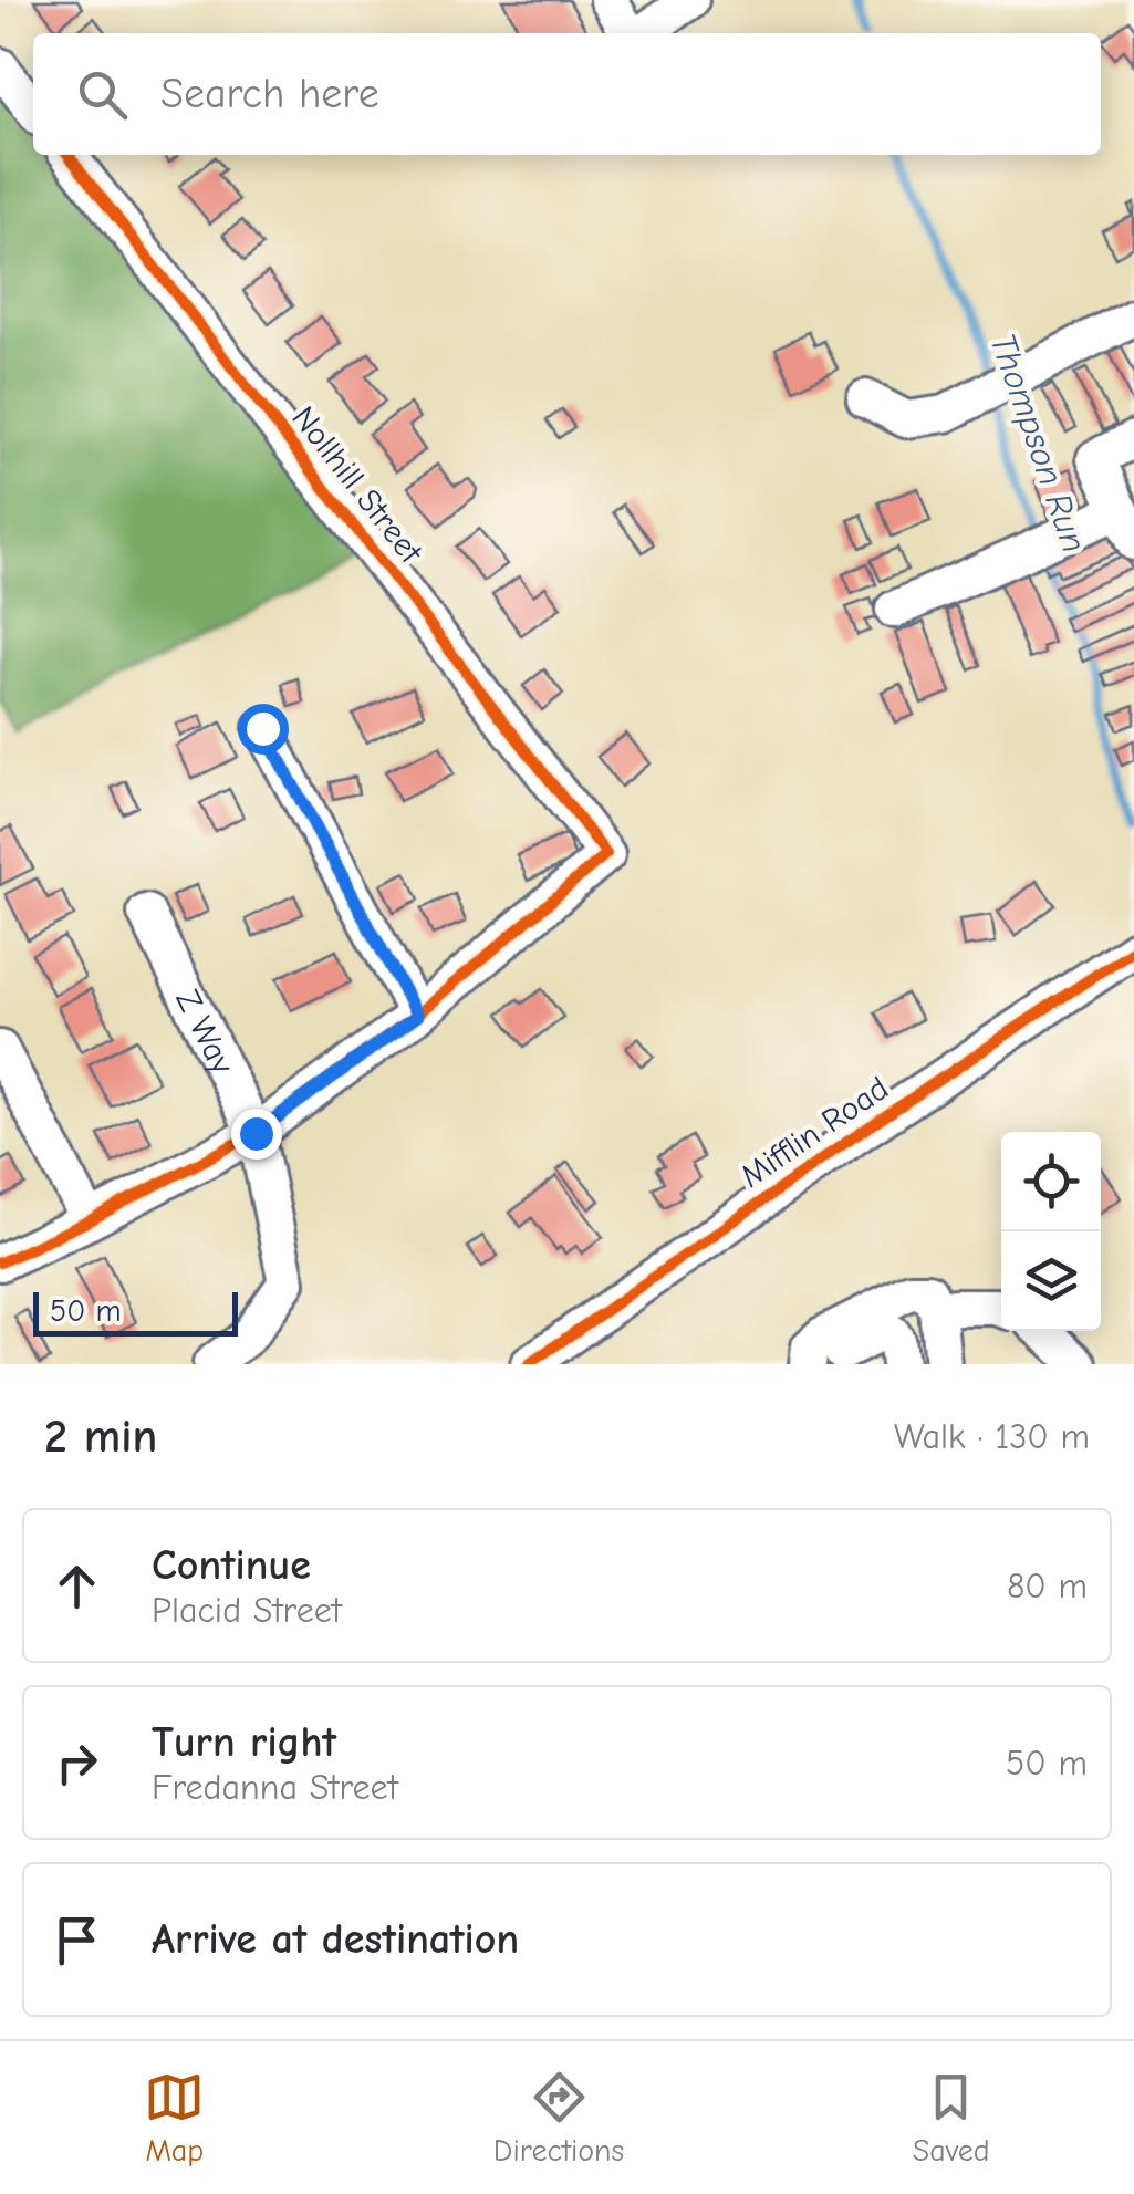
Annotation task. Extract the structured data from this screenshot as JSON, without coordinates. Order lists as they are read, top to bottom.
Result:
{
  "streets": {
    "street": ["Nollhill Street", "Z Way", "Mifflin Road"]
  },
  "water": ["Thompson Run"],
  "scale_bar": "50 m",
  "page": {
    "search": "Search here",
    "scale": "50 m",
    "heading": ["2 min", "Walk · 130 m"],
    "list": [
      ["Continue", "Placid Street", "80 m"],
      ["Turn right", "Fredanna Street", "50 m"],
      "Arrive at destination"
    ],
    "nav": ["Map", "Directions", "Saved"]
  }
}
